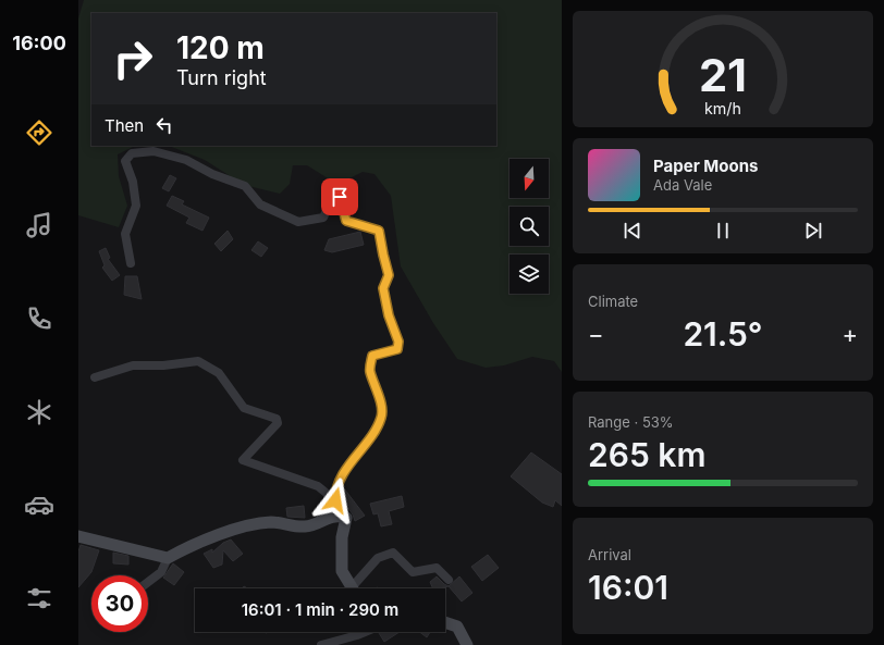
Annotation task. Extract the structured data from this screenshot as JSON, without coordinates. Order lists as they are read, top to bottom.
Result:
{
  "north": "bottom",
  "page": {
    "tabs": "16:00",
    "turn": ["120 m", "Turn right"],
    "then": "Then",
    "song": ["Paper Moons", "Ada Vale"],
    "tile": [
      "Climate",
      ["Range · 53%", "265 km"],
      ["Arrival", "16:01"]
    ],
    "heat": ["−", "21.5°", "+"],
    "limit": "30",
    "trip": "16:01 · 1 min · 290 m",
    "gauge": ["21", "km/h"]
  }
}
